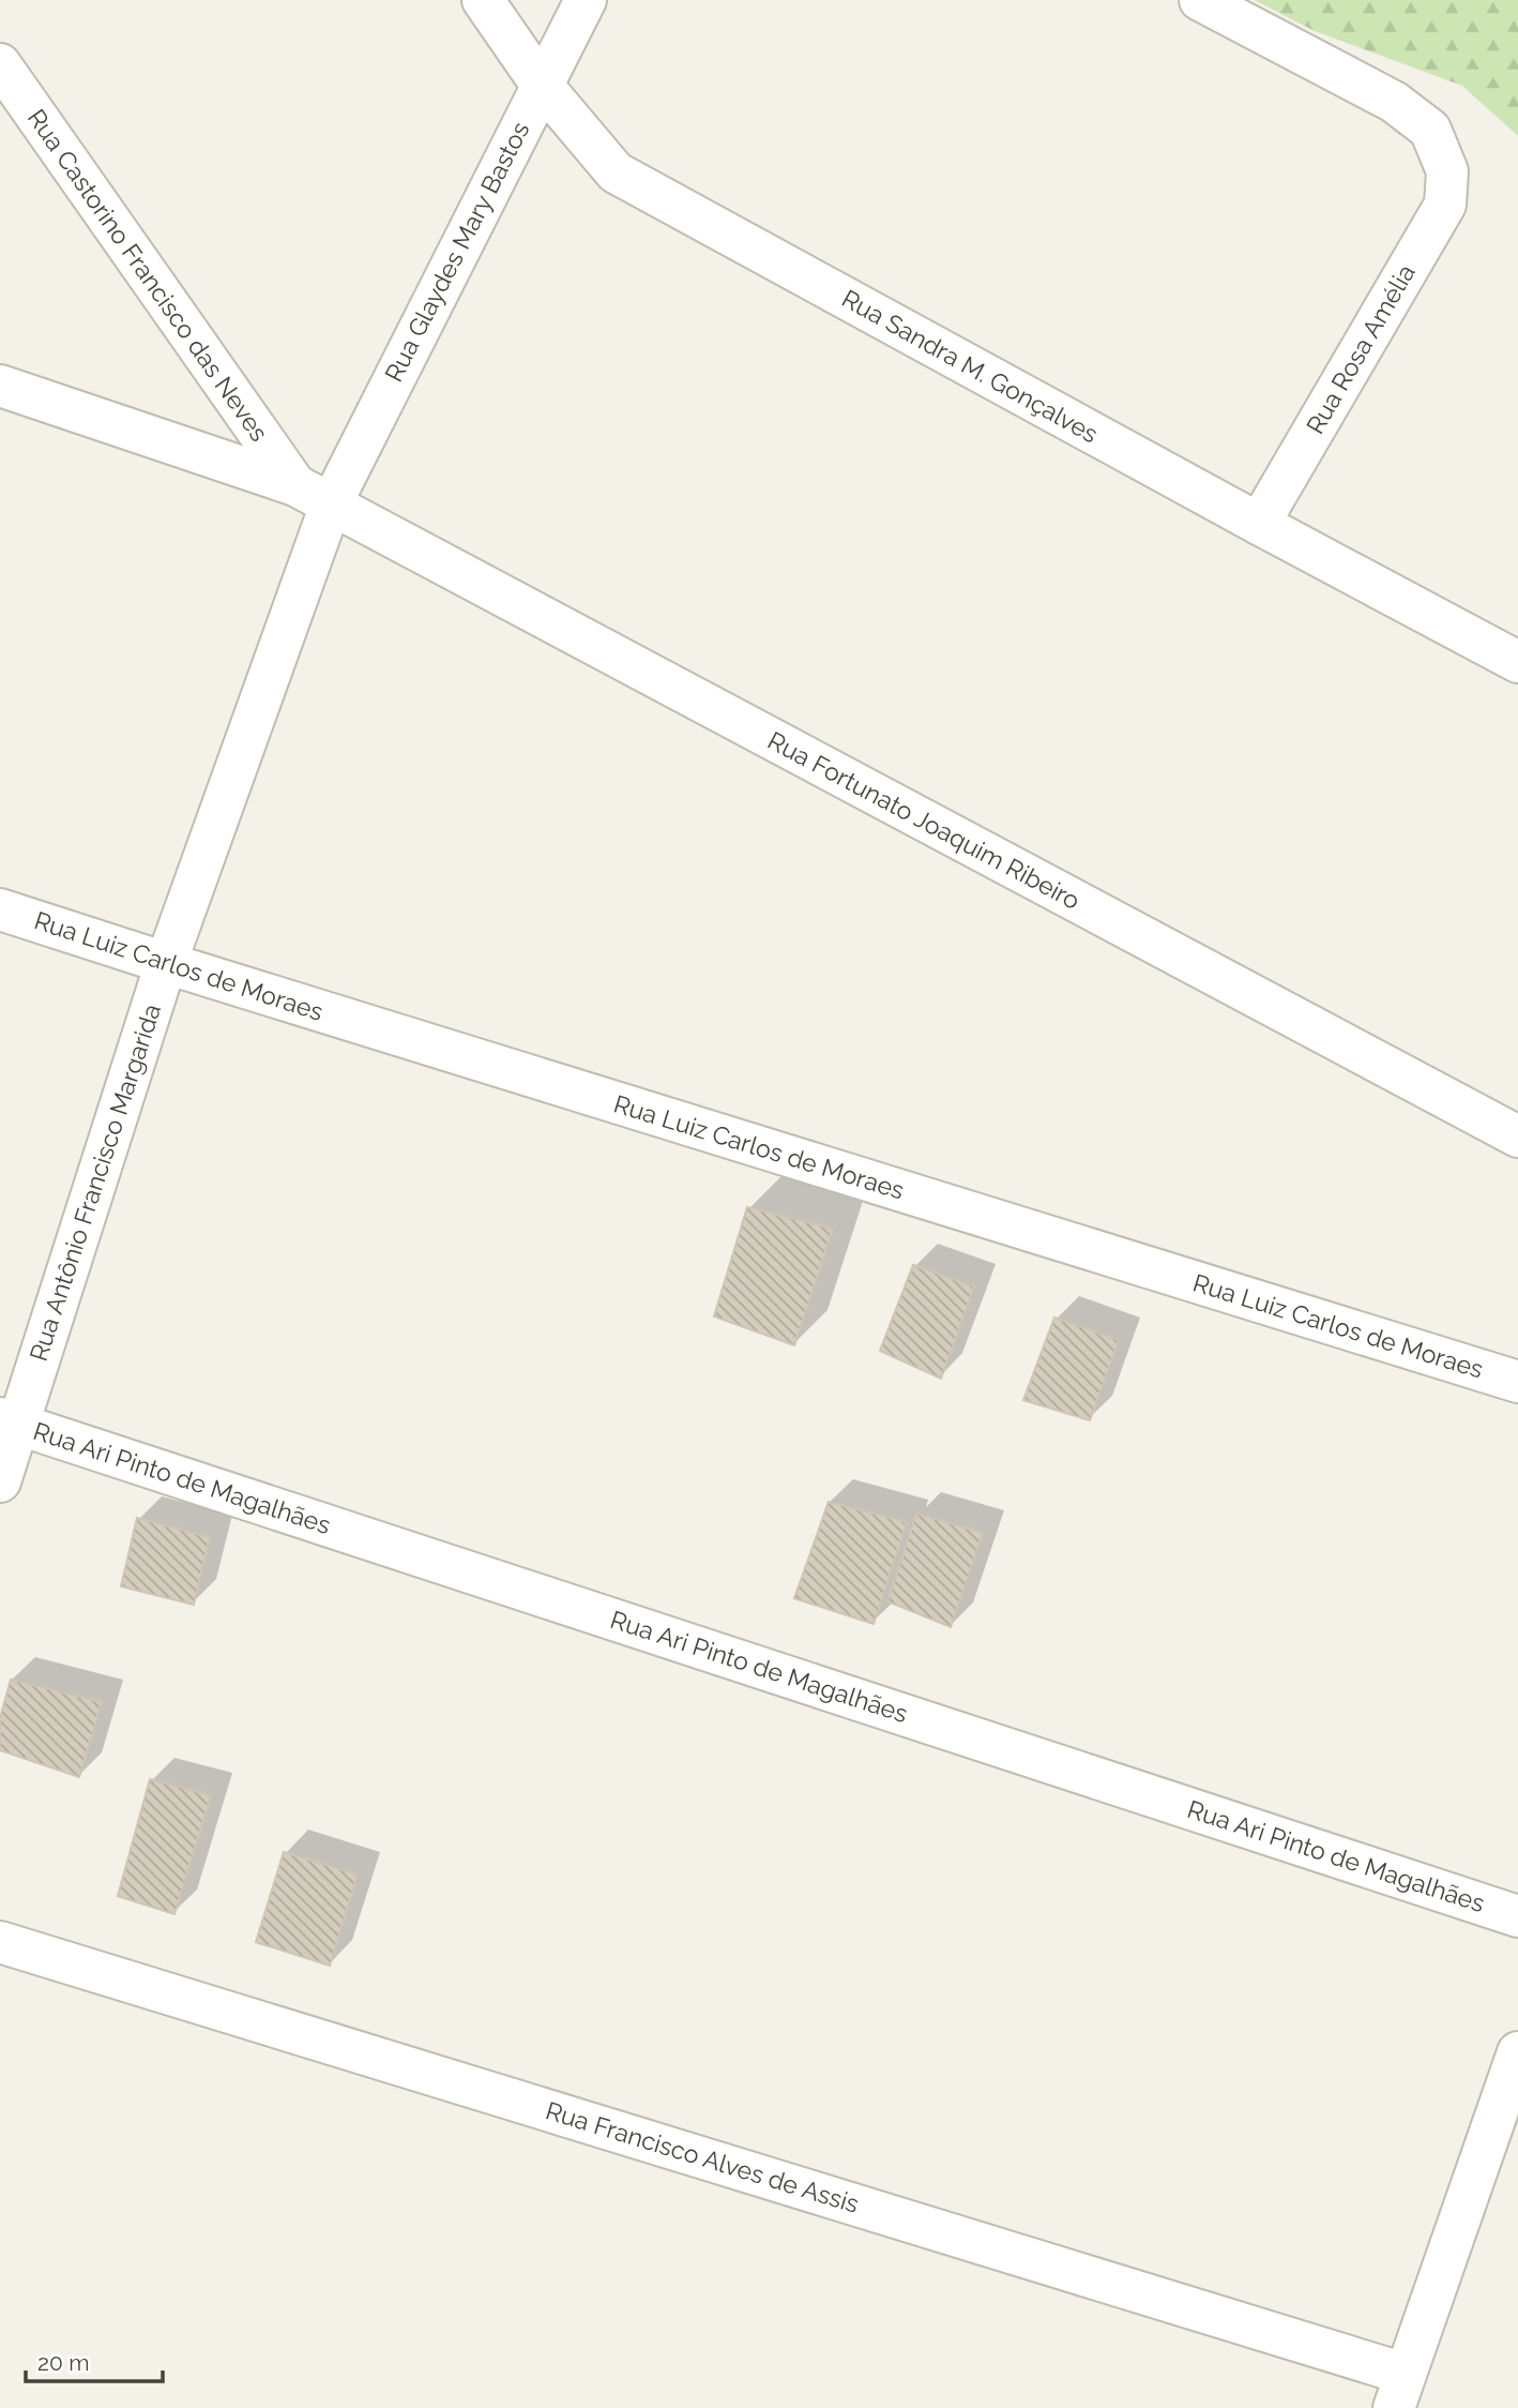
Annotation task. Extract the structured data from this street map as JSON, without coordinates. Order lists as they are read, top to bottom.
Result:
{
  "streets": {
    "street": [
      "Rua Glaydes Mary Bastos",
      "Rua Castorino Francisco das Neves",
      "Rua Rosa Amélia",
      "Rua Sandra M. Gonçalves",
      "Rua Fortunato Joaquim Ribeiro",
      "Rua Luiz Carlos de Moraes",
      "Rua Antônio Francisco Margarida",
      "Rua Ari Pinto de Magalhães",
      "Rua Francisco Alves de Assis"
    ]
  },
  "crossings": [
    ["Rua Glaydes Mary Bastos", "Rua Castorino Francisco das Neves"],
    ["Rua Glaydes Mary Bastos", "Rua Sandra M. Gonçalves"],
    ["Rua Glaydes Mary Bastos", "Rua Fortunato Joaquim Ribeiro"],
    ["Rua Glaydes Mary Bastos", "Rua Antônio Francisco Margarida"],
    ["Rua Castorino Francisco das Neves", "Rua Fortunato Joaquim Ribeiro"],
    ["Rua Castorino Francisco das Neves", "Rua Antônio Francisco Margarida"],
    ["Rua Rosa Amélia", "Rua Sandra M. Gonçalves"],
    ["Rua Fortunato Joaquim Ribeiro", "Rua Antônio Francisco Margarida"],
    ["Rua Luiz Carlos de Moraes", "Rua Antônio Francisco Margarida"],
    ["Rua Antônio Francisco Margarida", "Rua Ari Pinto de Magalhães"]
  ],
  "scale_bar": "20 m"
}
